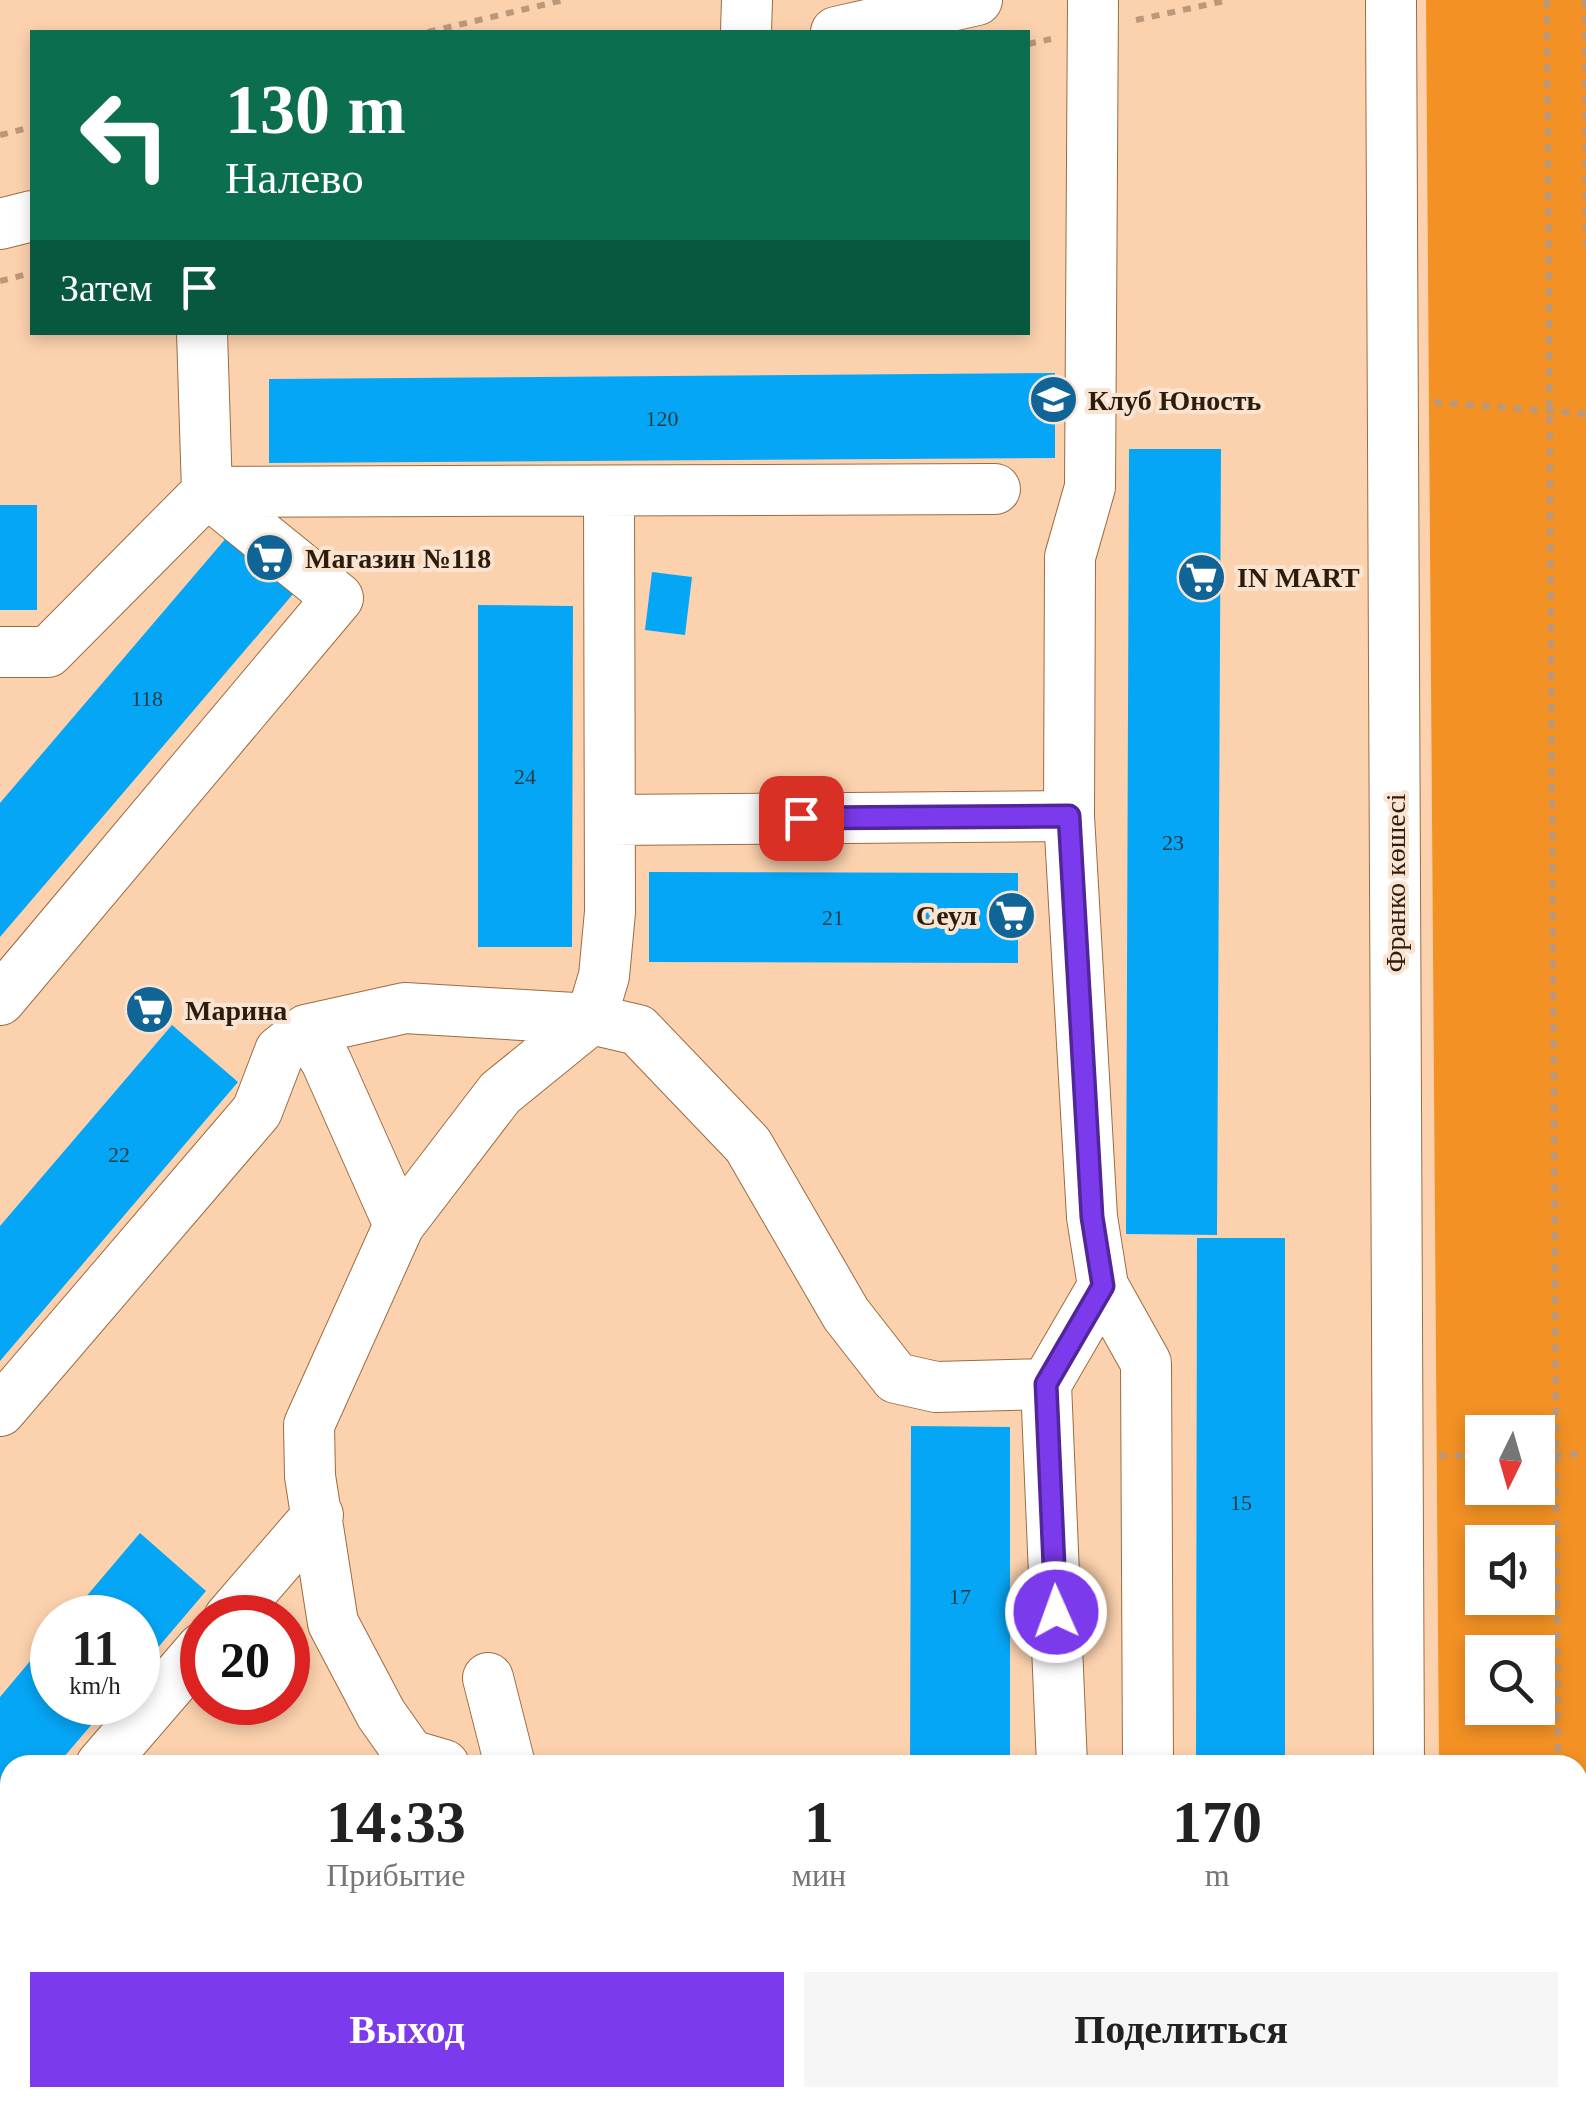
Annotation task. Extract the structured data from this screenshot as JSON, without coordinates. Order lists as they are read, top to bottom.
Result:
{
  "streets": {
    "street": ["Франко көшесі"]
  },
  "places": {
    "school or university": ["Клуб Юность"],
    "supermarket": [
      "Магазин №118",
      "IN MART",
      "Сеул",
      "Марина"
    ]
  },
  "house_numbers": [
    "120",
    "118",
    "24",
    "23",
    "21",
    "22",
    "15",
    "17"
  ],
  "north": "bottom",
  "page": {
    "turn": ["130 m", "Налево"],
    "then": "Затем",
    "speed": "11 km/h",
    "limit": "20",
    "eta": [
      "14:33",
      "Прибытие",
      "1",
      "мин",
      "170",
      "m"
    ],
    "buttons": ["Выход", "Поделиться"]
  }
}
